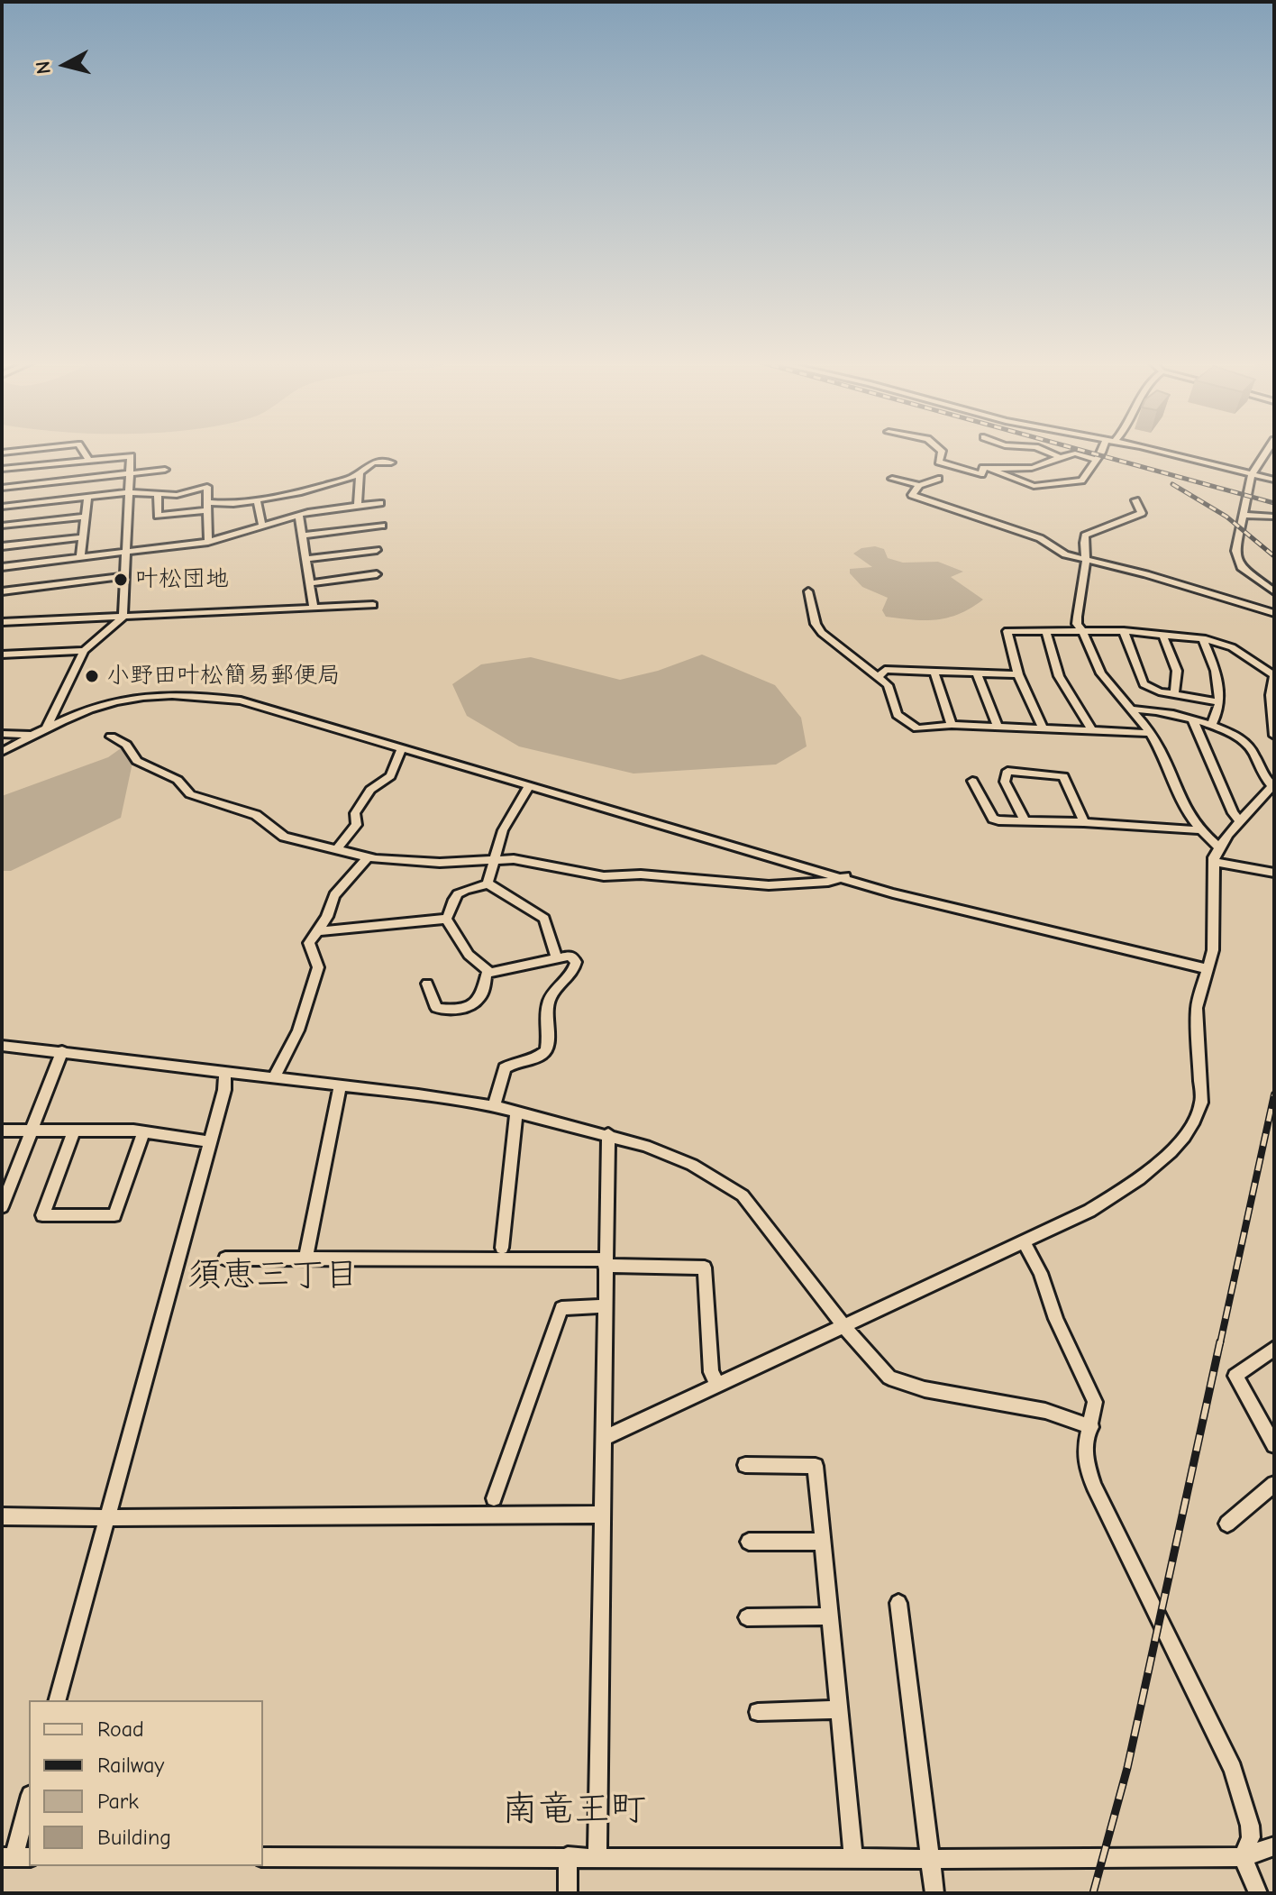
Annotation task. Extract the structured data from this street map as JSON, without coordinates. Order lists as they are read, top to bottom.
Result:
{
  "districts": ["須恵三丁目", "南竜王町"],
  "places": ["叶松団地", "小野田叶松簡易郵便局"],
  "legend": [
    "Road",
    "Railway",
    "Park",
    "Building"
  ],
  "north": "left"
}
